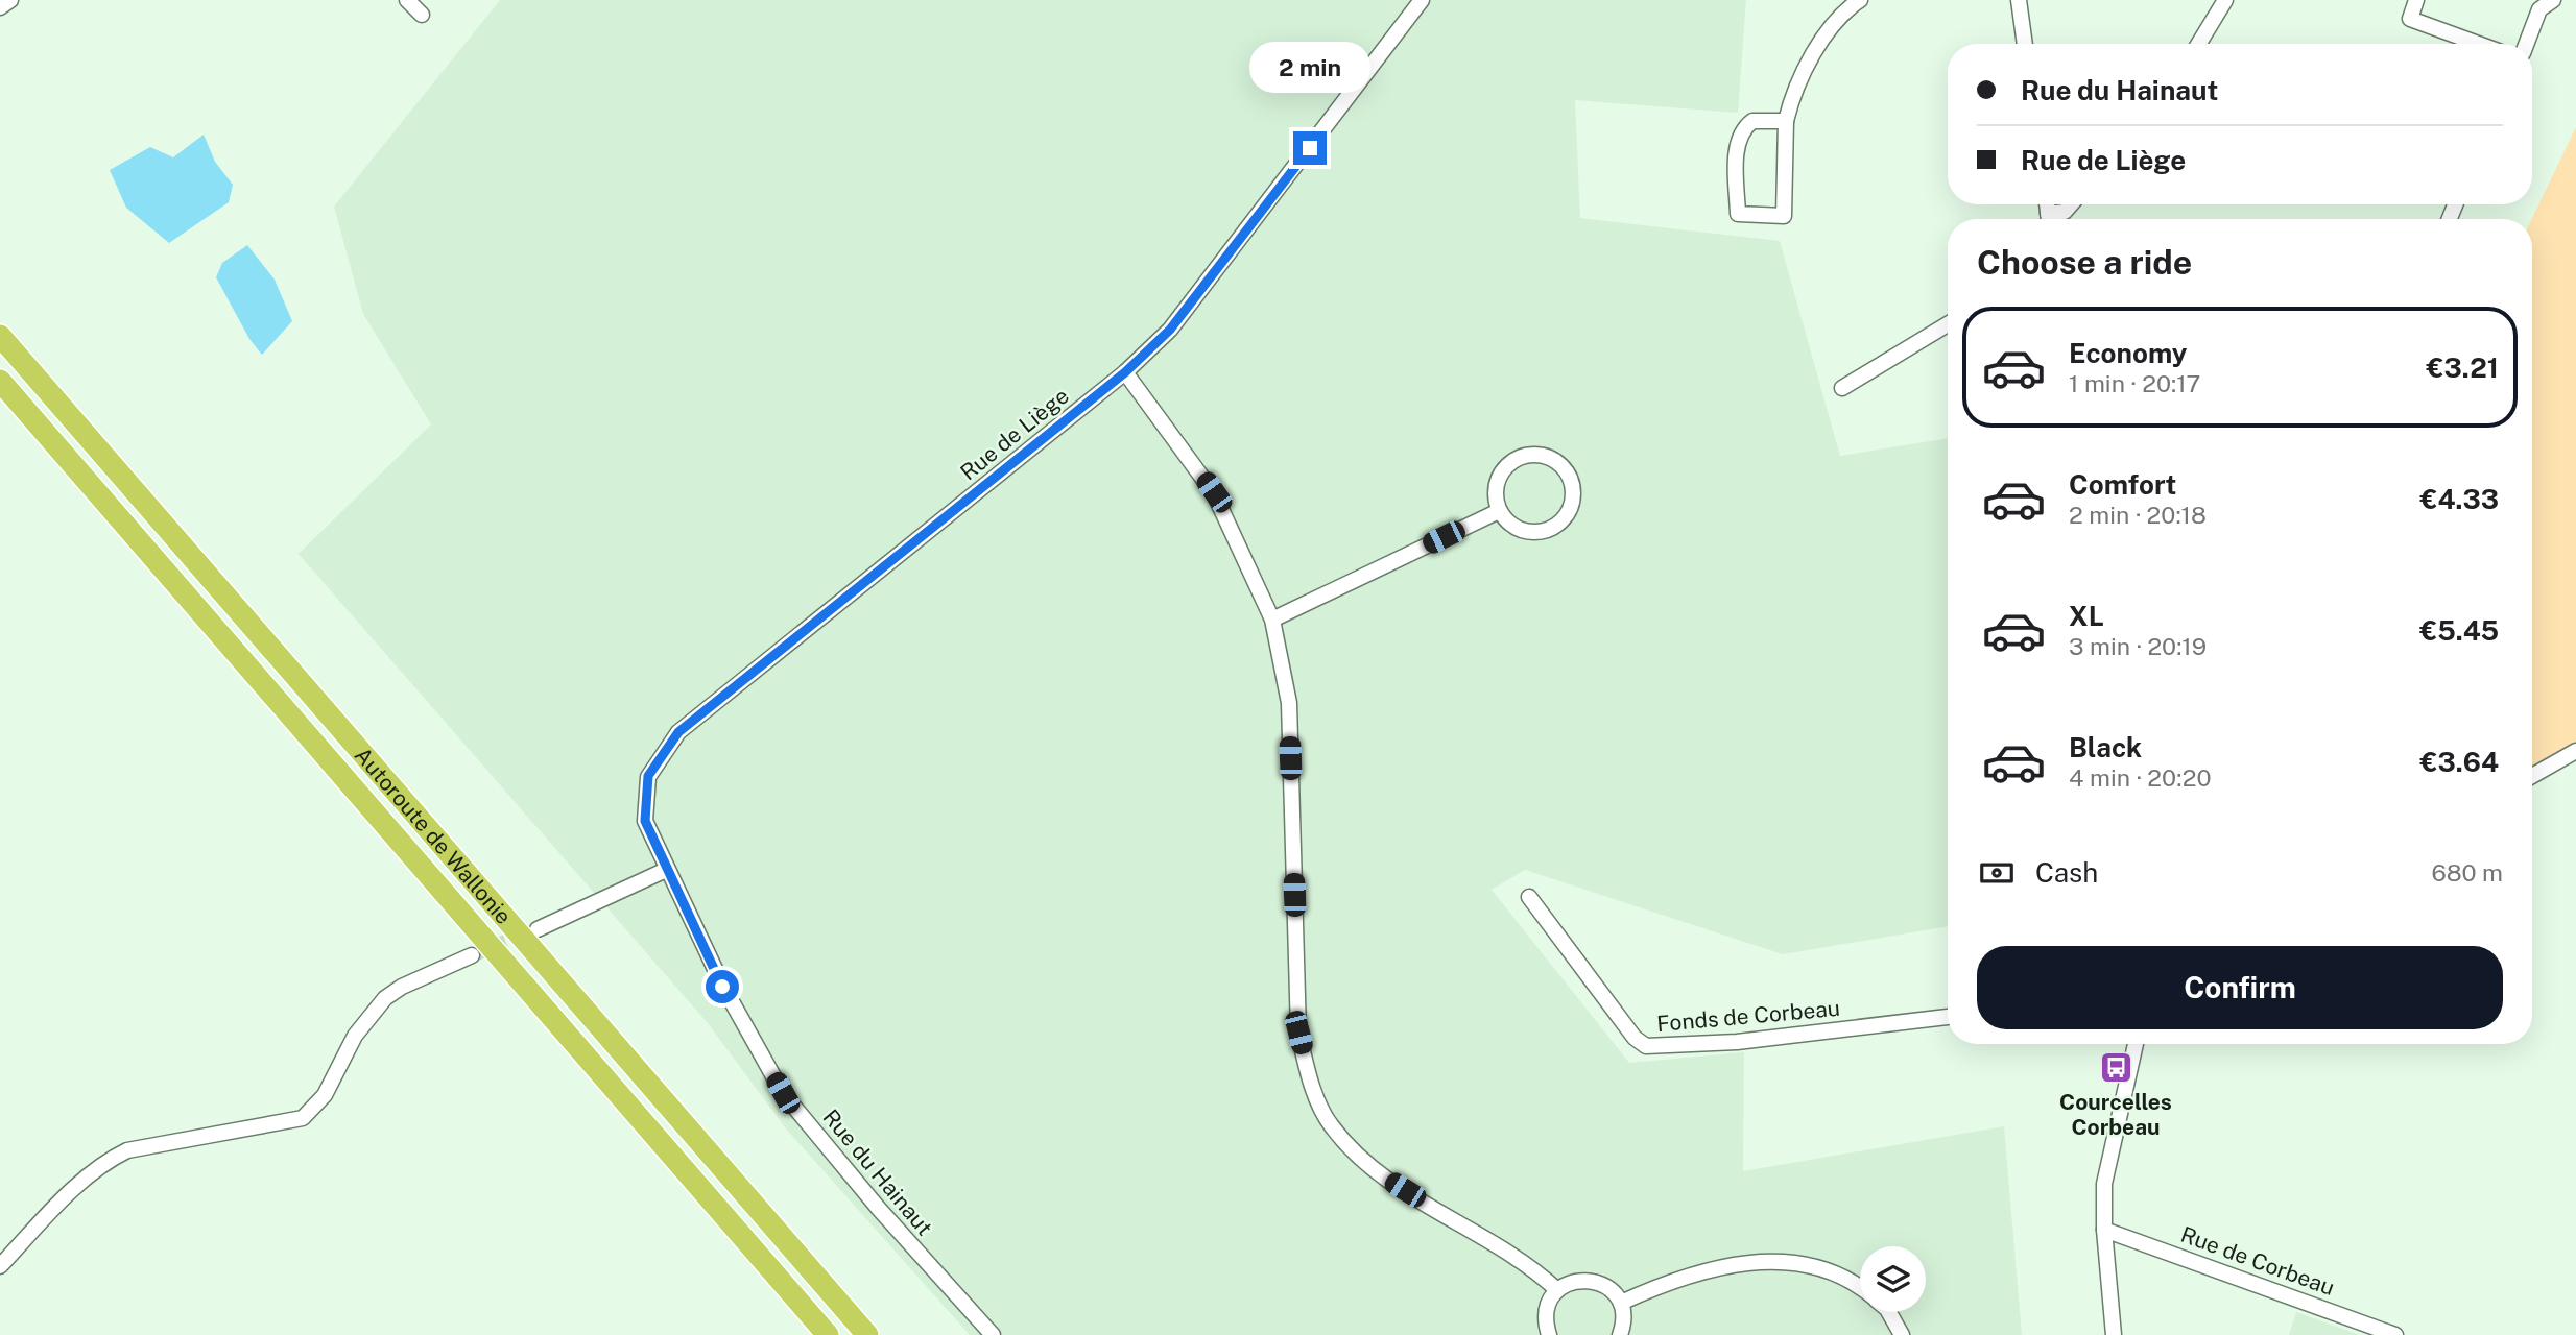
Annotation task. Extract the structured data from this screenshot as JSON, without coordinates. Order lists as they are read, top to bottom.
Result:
{
  "streets": {
    "highway": ["Autoroute de Wallonie"],
    "street": [
      "Rue de Liège",
      "Fonds de Corbeau",
      "Rue du Hainaut",
      "Rue de Corbeau"
    ]
  },
  "crossings": [
    ["Rue de Liège", "Rue du Hainaut"]
  ],
  "places": {
    "bus stop": ["Courcelles Corbeau"]
  },
  "page": {
    "bubble": "2 min",
    "banner": ["Rue du Hainaut", "Rue de Liège"],
    "heading": "Choose a ride",
    "list": [
      {
        "name": "Economy",
        "note": "1 min · 20:17",
        "value": "€3.21"
      },
      {
        "name": "Comfort",
        "note": "2 min · 20:18",
        "value": "€4.33"
      },
      {
        "name": "XL",
        "note": "3 min · 20:19",
        "value": "€5.45"
      },
      {
        "name": "Black",
        "note": "4 min · 20:20",
        "value": "€3.64"
      }
    ],
    "pay": ["Cash", "680 m"],
    "buttons": "Confirm"
  }
}
